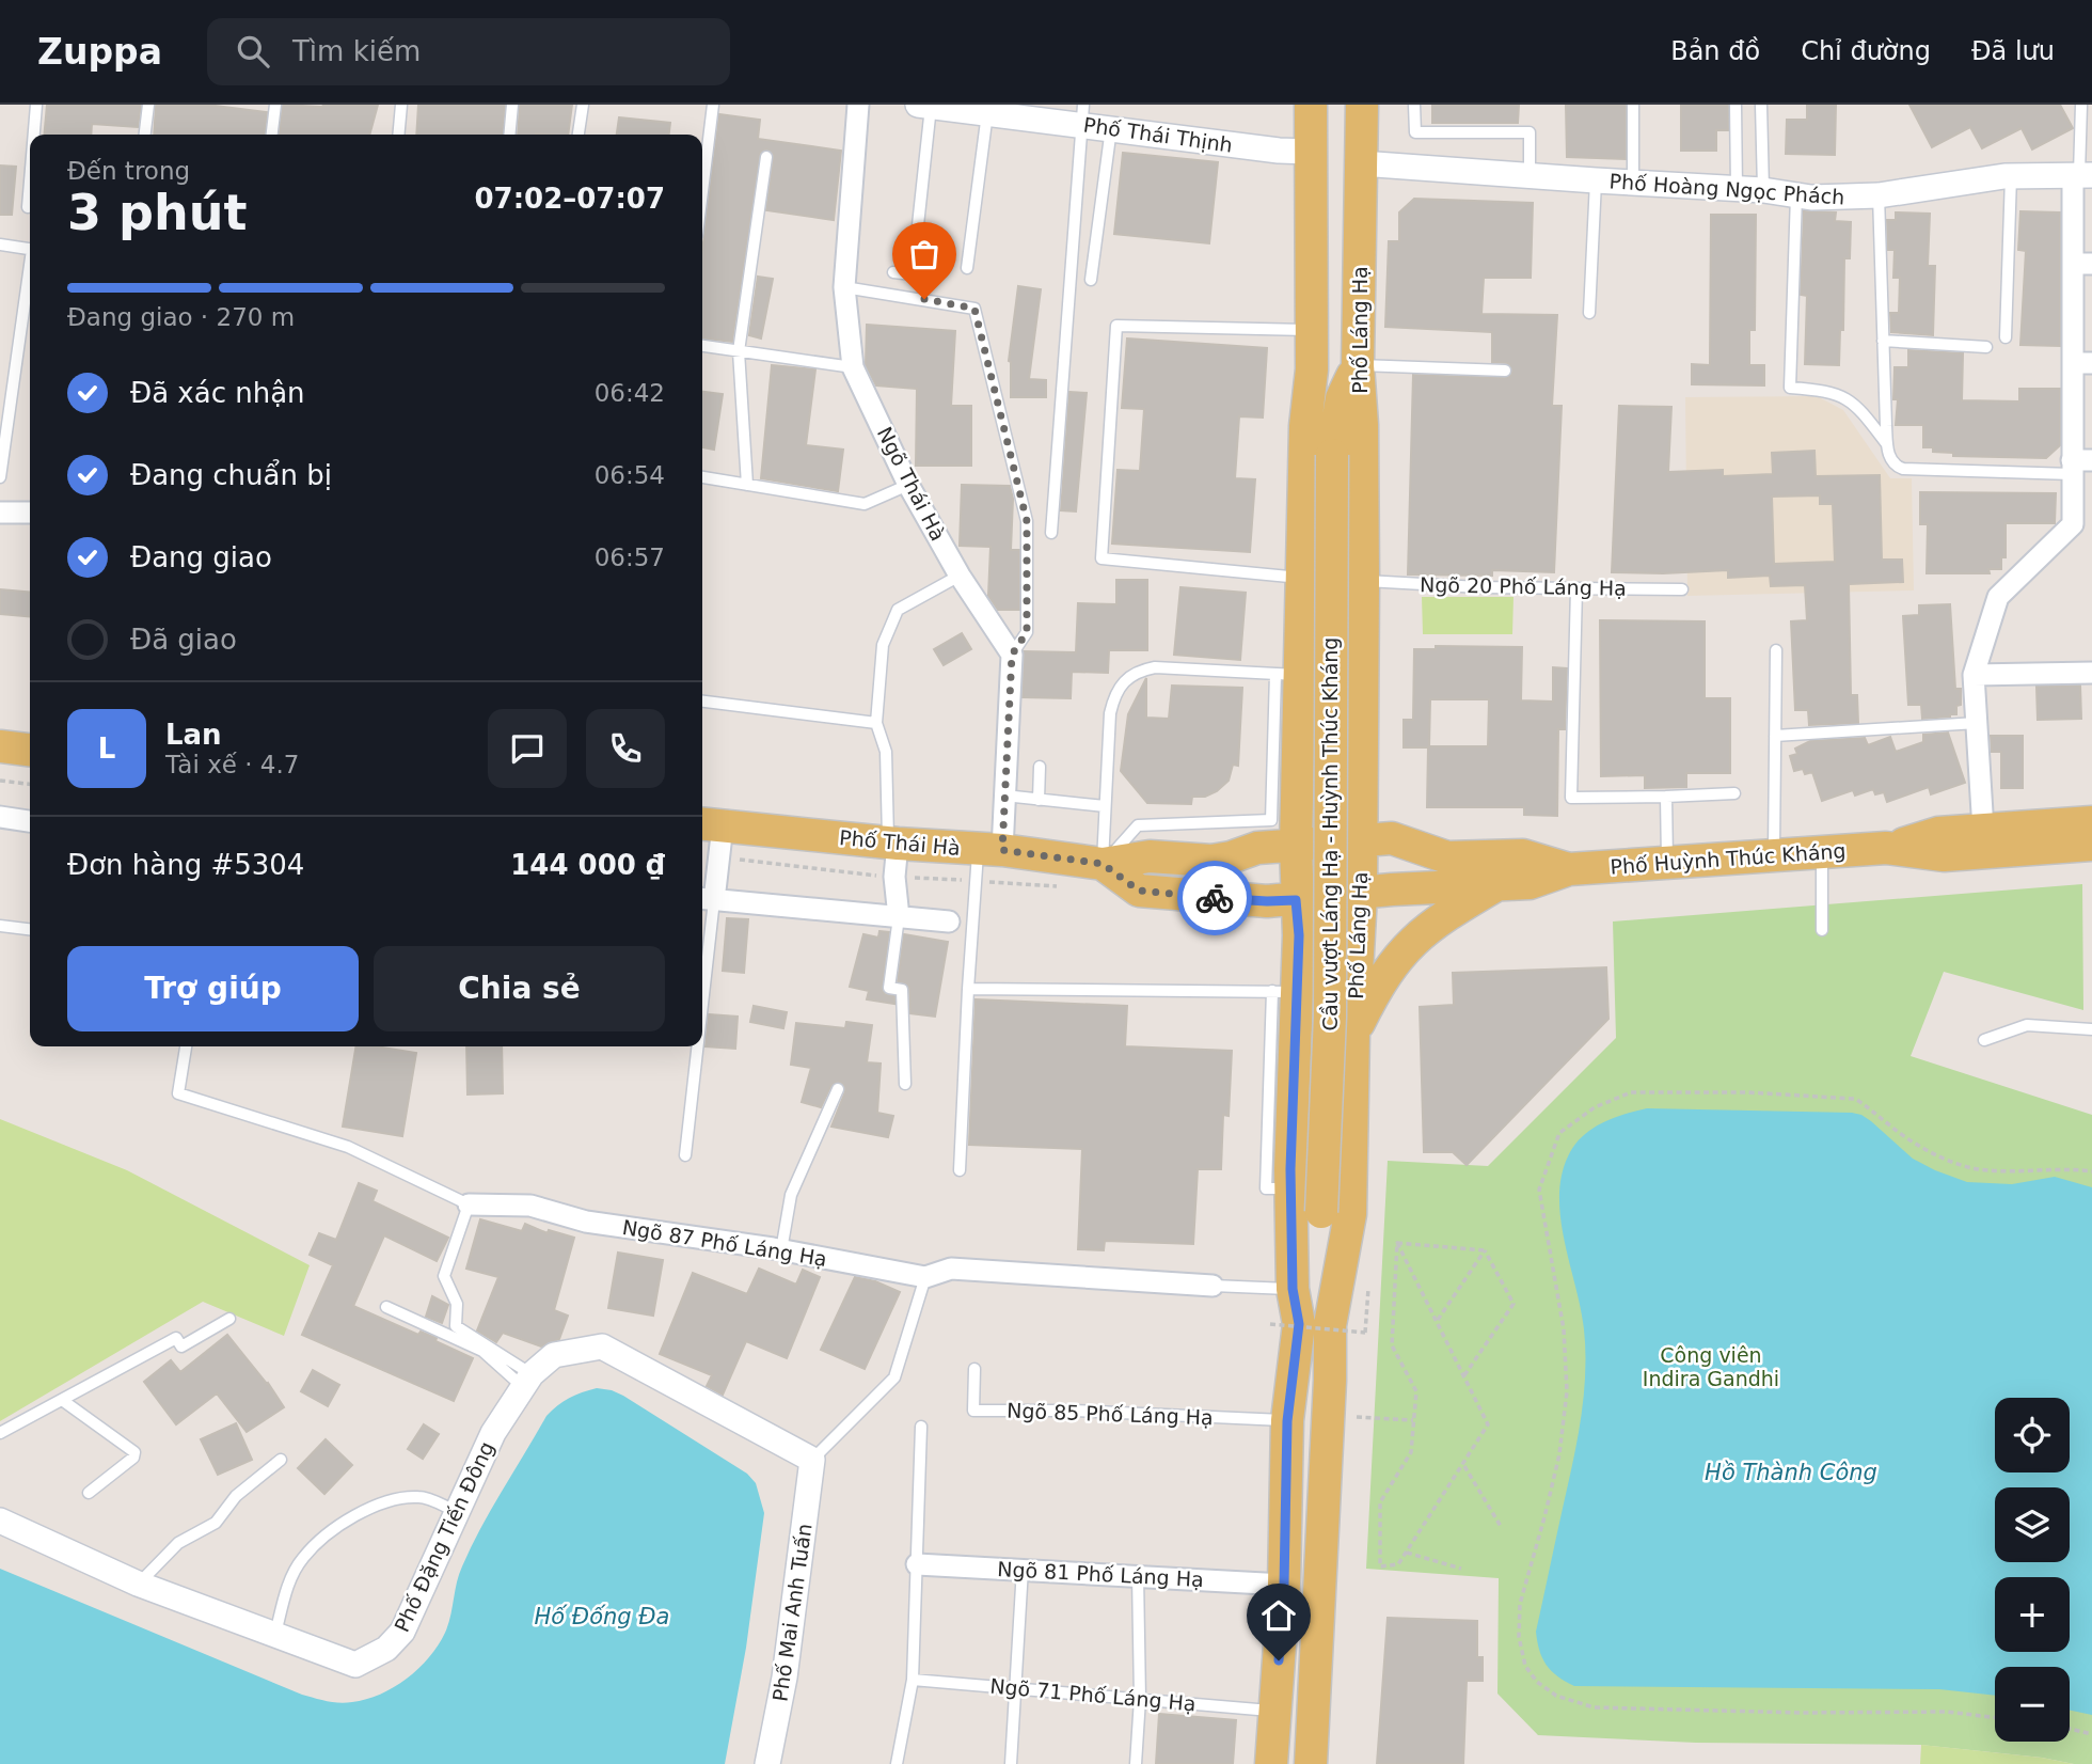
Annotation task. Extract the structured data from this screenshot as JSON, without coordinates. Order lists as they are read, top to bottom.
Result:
{
  "streets": {
    "main road": [
      "Phố Láng Hạ",
      "Cầu vượt Láng Hạ - Huỳnh Thúc Kháng",
      "Phố Thái Hà",
      "Phố Huỳnh Thúc Kháng"
    ],
    "street": [
      "Phố Thái Thịnh",
      "Phố Hoàng Ngọc Phách",
      "Ngõ Thái Hà",
      "Ngõ 87 Phố Láng Hạ",
      "Phố Đặng Tiến Đông",
      "Ngõ 81 Phố Láng Hạ",
      "Phố Mai Anh Tuấn"
    ],
    "lane": ["Ngõ 20 Phố Láng Hạ", "Ngõ 85 Phố Láng Hạ", "Ngõ 71 Phố Láng Hạ"]
  },
  "crossings": [
    ["Phố Hoàng Ngọc Phách", "Phố Láng Hạ"],
    ["Phố Láng Hạ", "Ngõ 20 Phố Láng Hạ"],
    ["Phố Láng Hạ", "Cầu vượt Láng Hạ - Huỳnh Thúc Kháng"],
    ["Phố Láng Hạ", "Phố Huỳnh Thúc Kháng"],
    ["Phố Thái Hà", "Phố Huỳnh Thúc Kháng"],
    ["Phố Đặng Tiến Đông", "Phố Mai Anh Tuấn"]
  ],
  "water": ["Hồ Thành Công", "Hố Đống Đa"],
  "parks": ["Công viên Indira Gandhi"],
  "page": {
    "header": "Zuppa",
    "search": "Tìm kiếm",
    "nav": ["Bản đồ", "Chỉ đường", "Đã lưu"],
    "heading": ["3 phút", "Đến trong", "07:02–07:07"],
    "panel": [
      "Lan",
      "Tài xế · 4.7",
      "Đơn hàng #5304",
      "144 000 ₫"
    ],
    "bar": "Đang giao · 270 m",
    "list": [
      ["Đã xác nhận", "06:42"],
      ["Đang chuẩn bị", "06:54"],
      ["Đang giao", "06:57"],
      "Đã giao"
    ],
    "round": "L",
    "buttons": ["Trợ giúp", "Chia sẻ"],
    "map_buttons": ["+", "−"]
  }
}
